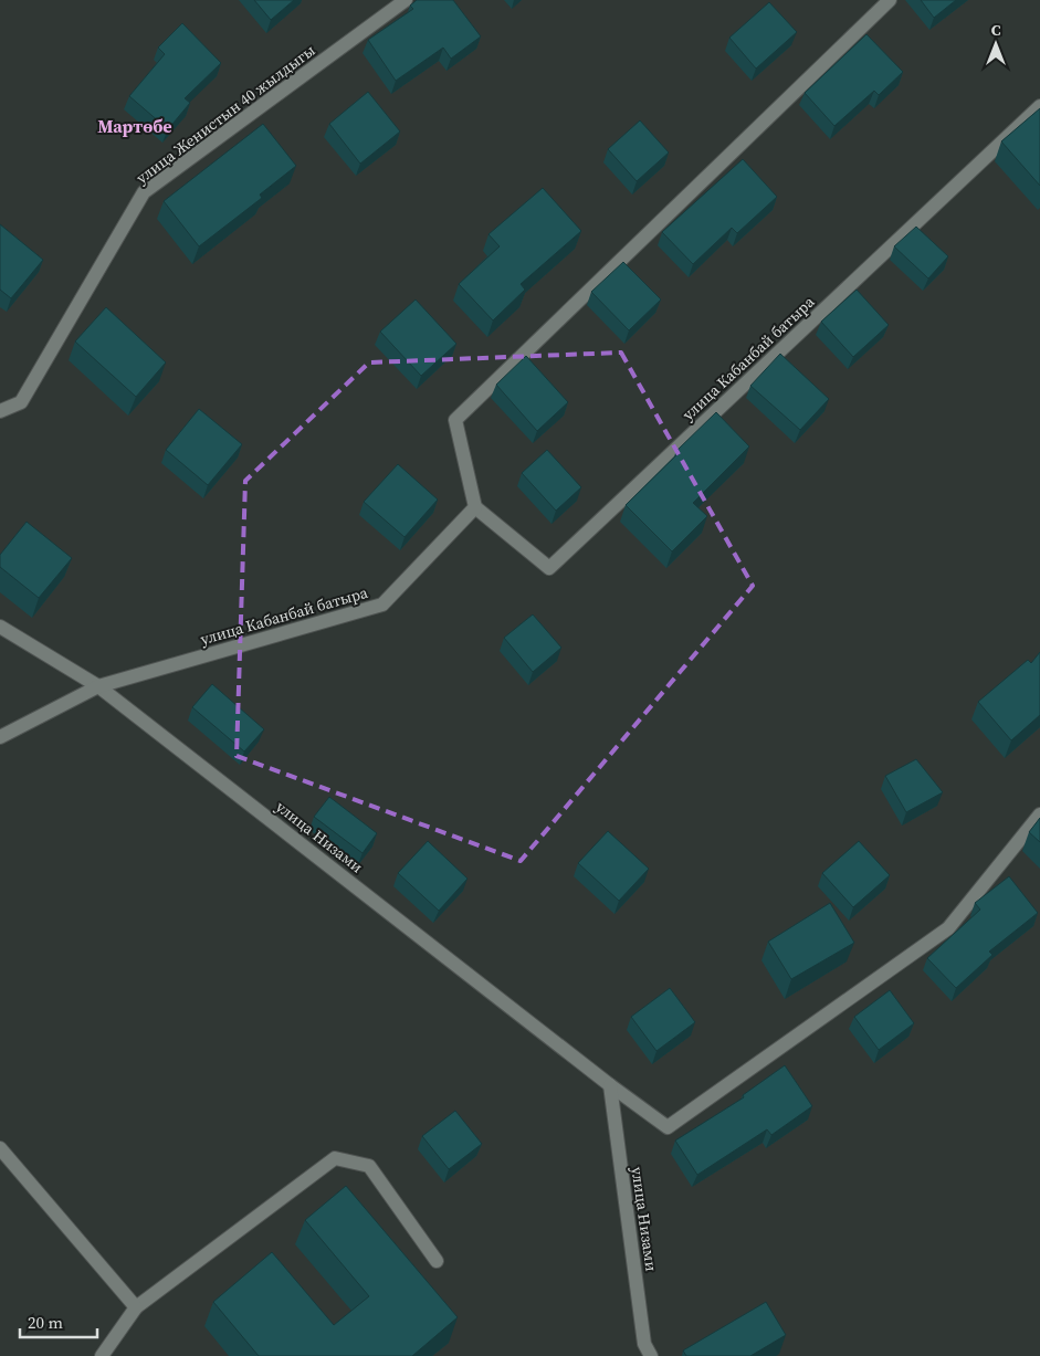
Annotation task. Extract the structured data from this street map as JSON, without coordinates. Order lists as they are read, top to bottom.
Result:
{
  "streets": {
    "street": ["улица Женистын 40 жылдыгы", "улица Кабанбай батыра", "улица Низами"]
  },
  "crossings": [
    ["улица Кабанбай батыра", "улица Низами"]
  ],
  "districts": ["Мартөбе"],
  "scale_bar": "20 m",
  "north": "top"
}
